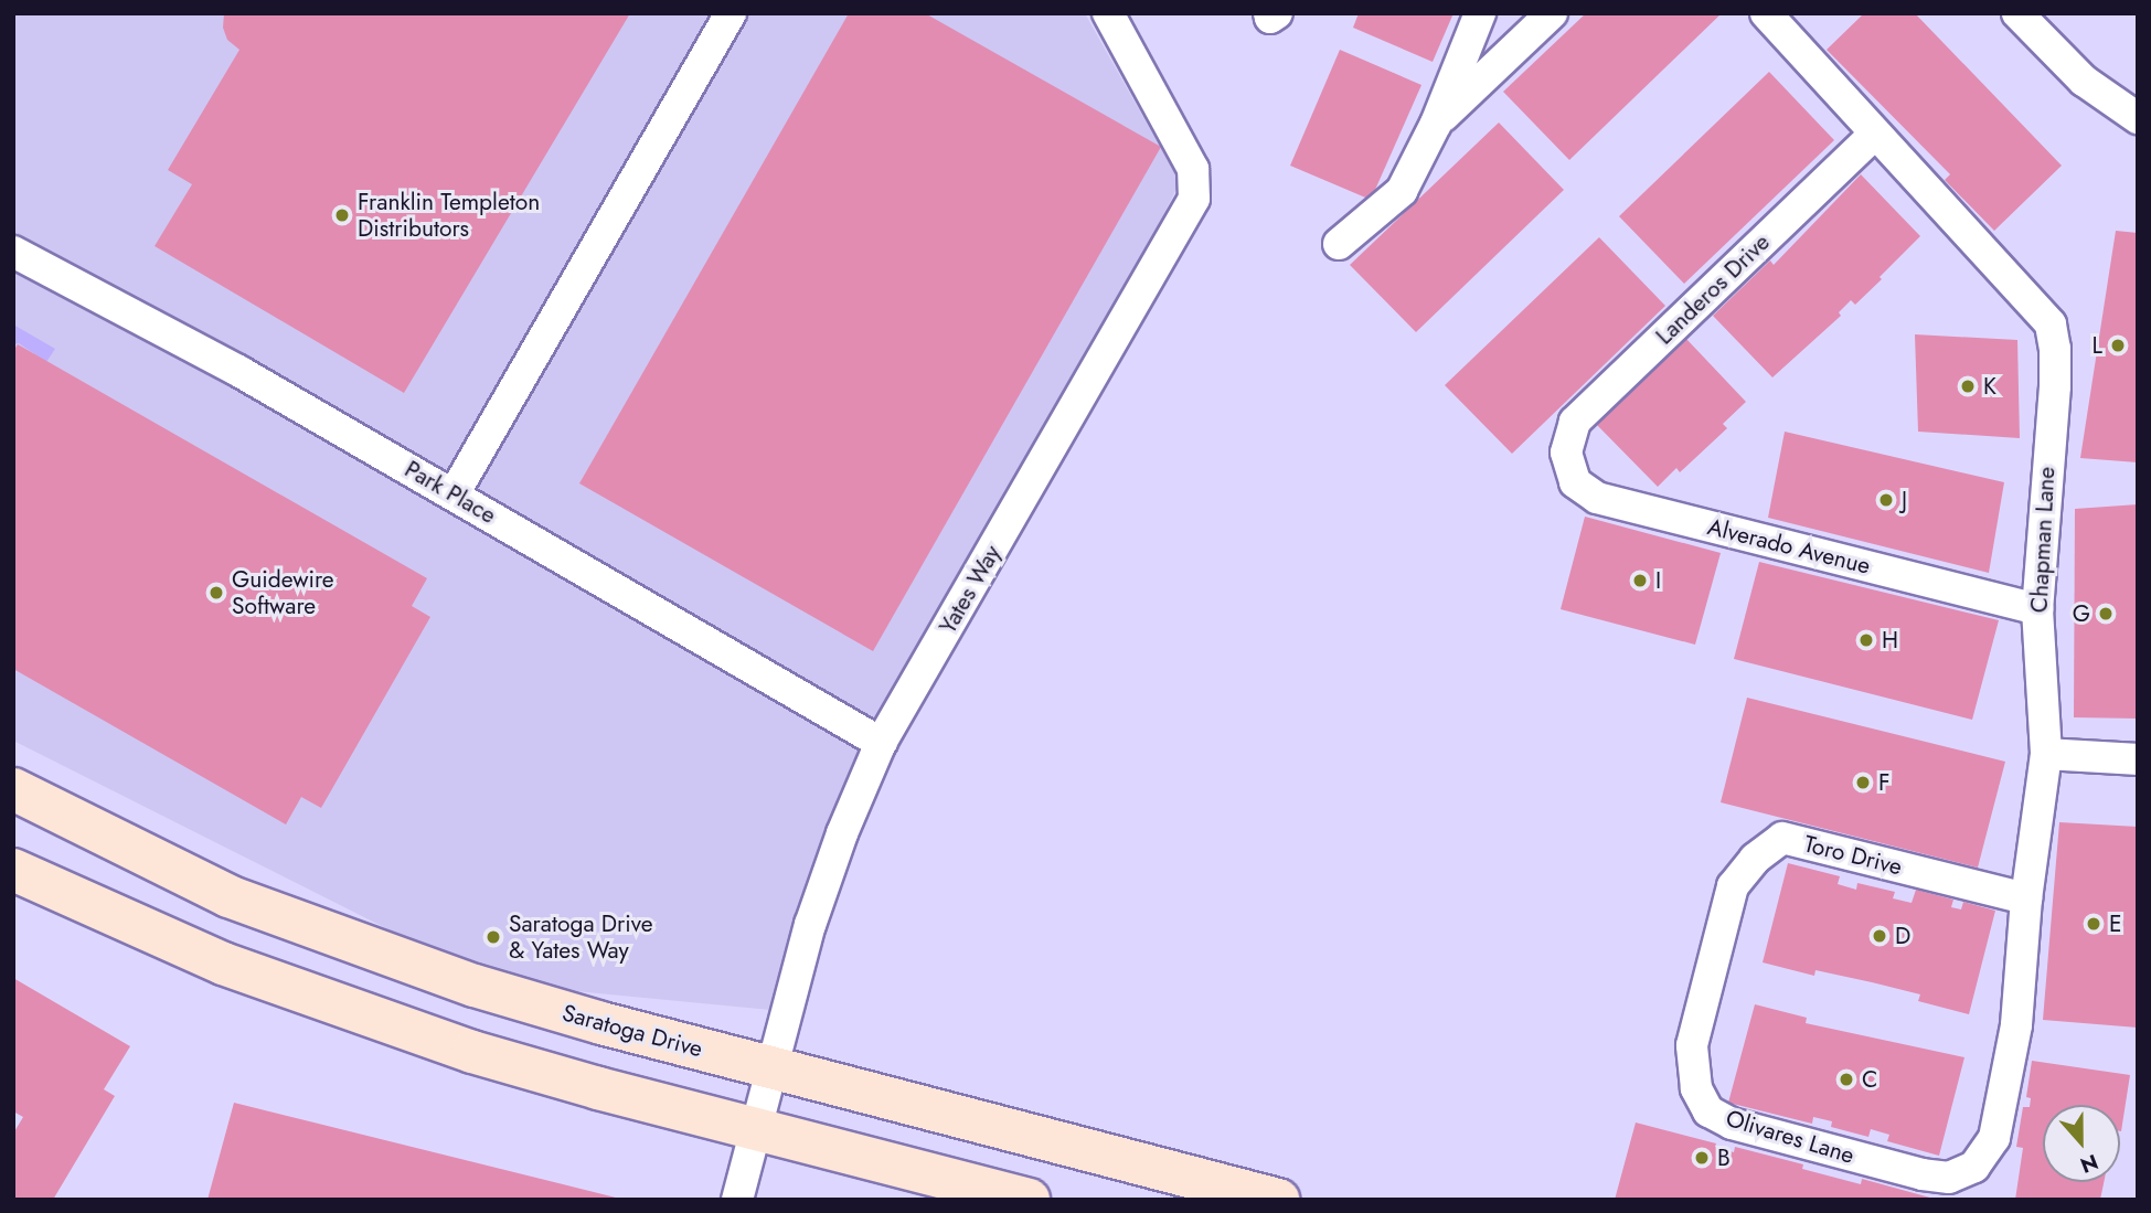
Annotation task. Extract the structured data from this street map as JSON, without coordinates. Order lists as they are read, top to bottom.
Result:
{
  "streets": {
    "main road": ["Saratoga Drive"],
    "street": [
      "Landeros Drive",
      "Park Place",
      "Chapman Lane",
      "Alverado Avenue",
      "Yates Way",
      "Toro Drive",
      "Olivares Lane"
    ]
  },
  "crossings": [
    ["Landeros Drive", "Chapman Lane"],
    ["Landeros Drive", "Alverado Avenue"],
    ["Park Place", "Yates Way"],
    ["Chapman Lane", "Alverado Avenue"],
    ["Chapman Lane", "Toro Drive"],
    ["Chapman Lane", "Olivares Lane"],
    ["Yates Way", "Saratoga Drive"],
    ["Toro Drive", "Olivares Lane"]
  ],
  "places": [
    "Franklin Templeton Distributors",
    "L",
    "K",
    "J",
    "I",
    "Guidewire Software",
    "G",
    "H",
    "F",
    "E",
    "D",
    "Saratoga Drive & Yates Way",
    "C",
    "B"
  ],
  "north": "bottom"
}
